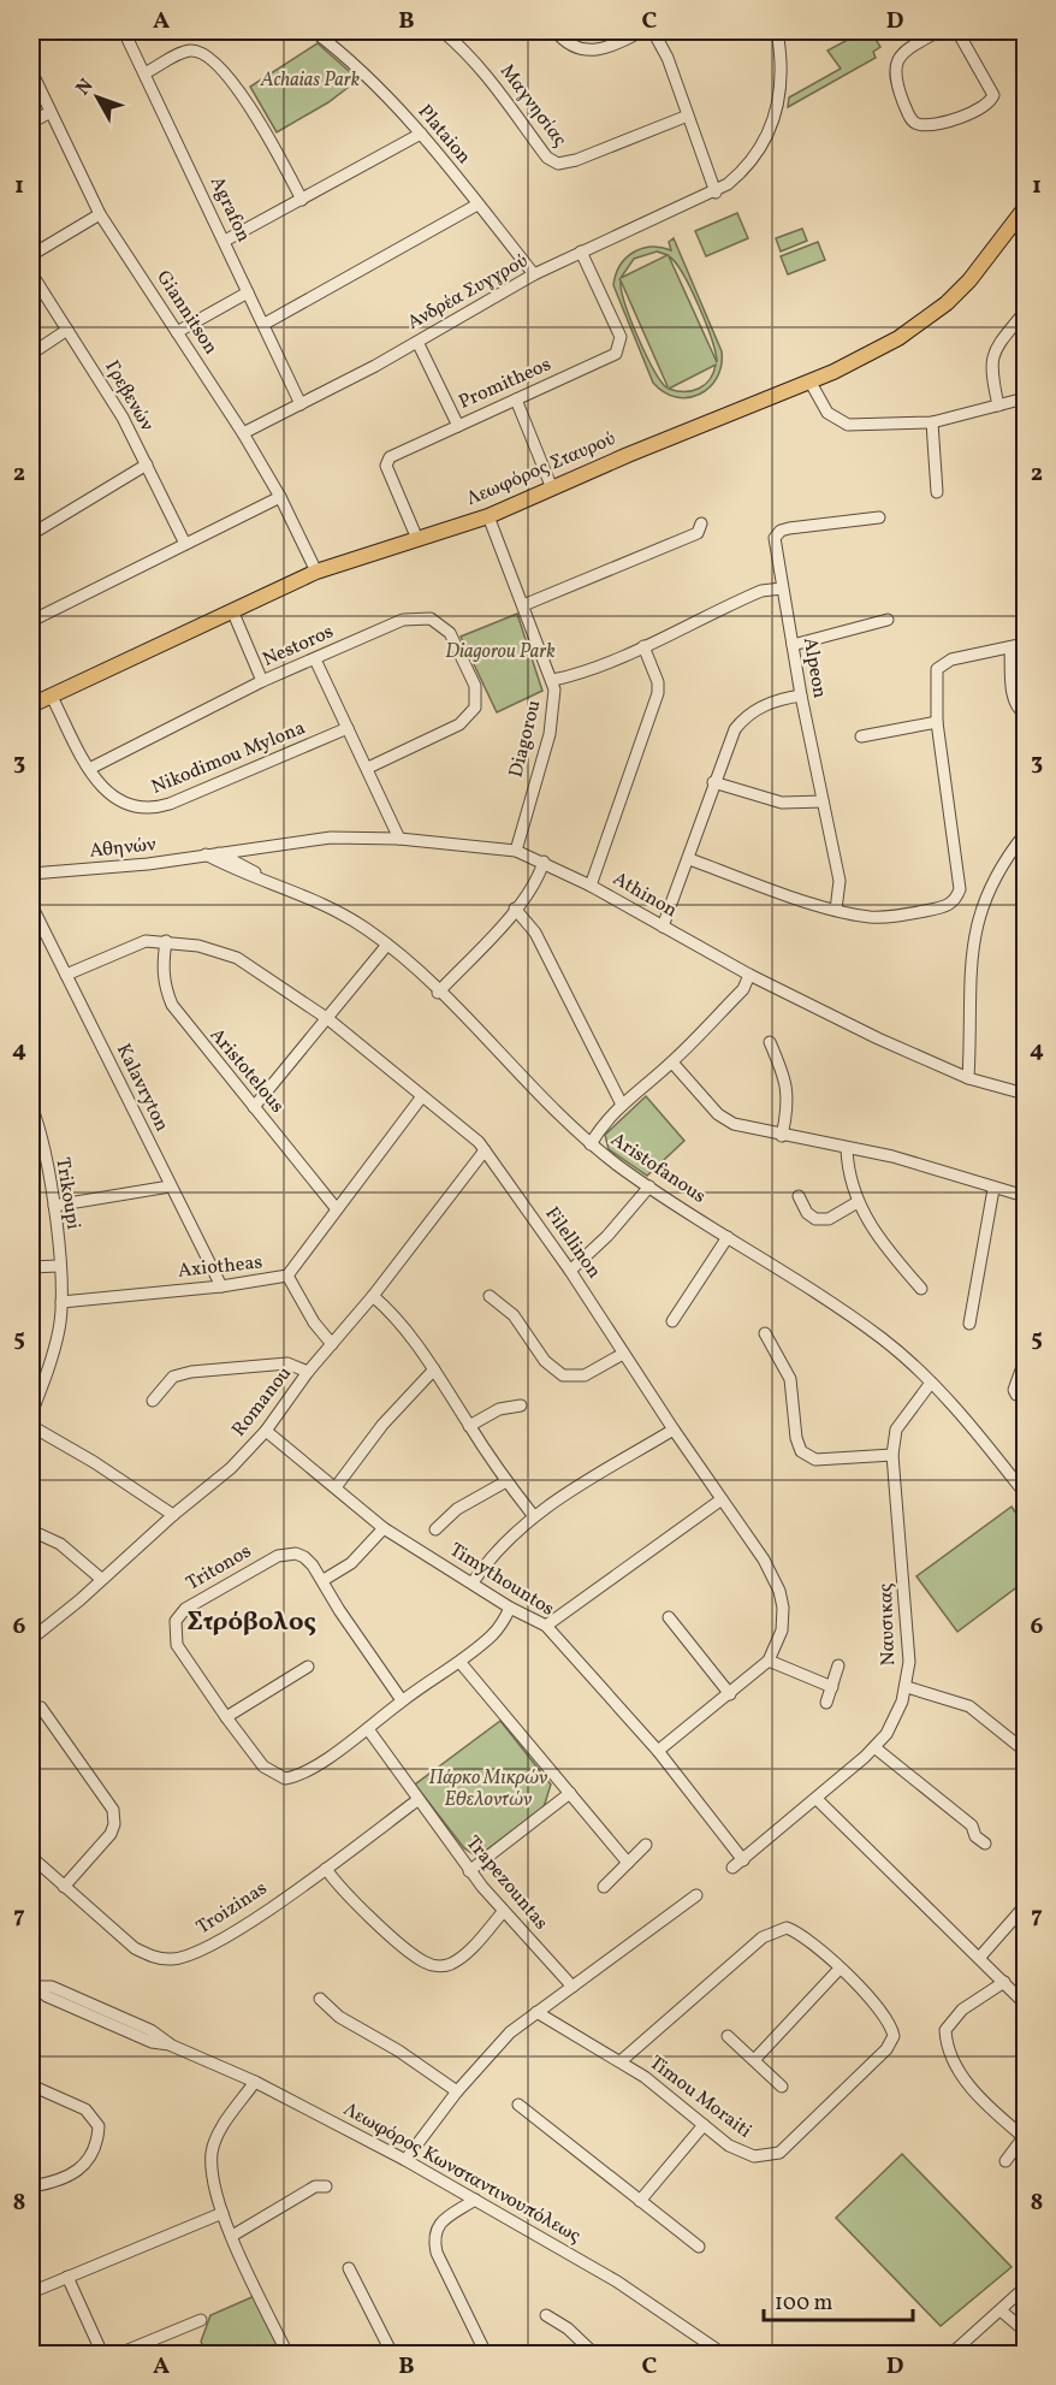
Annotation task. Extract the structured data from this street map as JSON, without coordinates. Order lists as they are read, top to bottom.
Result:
{
  "streets": {
    "main road": ["Λεωφόρος Σταυρού"],
    "street": [
      "Μαγνησίας",
      "Plataion",
      "Agrafon",
      "Ανδρέα Συγγρού",
      "Giannitson",
      "Promitheos",
      "Γρεβενών",
      "Nestoros",
      "Alpeon",
      "Diagorou",
      "Nikodimou Mylona",
      "Αθηνών",
      "Athinon",
      "Aristotelous",
      "Kalavryton",
      "Aristofanous",
      "Trikoupi",
      "Filellinon",
      "Axiotheas",
      "Romanou",
      "Tritonos",
      "Timythountos",
      "Ναυσικας",
      "Trapezountas",
      "Troizinas",
      "Timou Moraiti",
      "Λεωφόρος Κωνσταντινουπόλεως"
    ]
  },
  "crossings": [
    ["Plataion", "Ανδρέα Συγγρού"],
    ["Agrafon", "Ανδρέα Συγγρού"],
    ["Ανδρέα Συγγρού", "Giannitson"],
    ["Ανδρέα Συγγρού", "Promitheos"],
    ["Giannitson", "Λεωφόρος Σταυρού"],
    ["Promitheos", "Λεωφόρος Σταυρού"],
    ["Λεωφόρος Σταυρού", "Diagorou"],
    ["Λεωφόρος Σταυρού", "Nikodimou Mylona"],
    ["Nestoros", "Nikodimou Mylona"],
    ["Diagorou", "Athinon"],
    ["Αθηνών", "Athinon"],
    ["Αθηνών", "Aristofanous"],
    ["Athinon", "Aristofanous"],
    ["Aristotelous", "Filellinon"],
    ["Aristotelous", "Axiotheas"],
    ["Kalavryton", "Filellinon"],
    ["Kalavryton", "Axiotheas"],
    ["Aristofanous", "Ναυσικας"],
    ["Trikoupi", "Axiotheas"],
    ["Filellinon", "Axiotheas"],
    ["Filellinon", "Romanou"],
    ["Filellinon", "Timythountos"],
    ["Romanou", "Timythountos"],
    ["Tritonos", "Trapezountas"],
    ["Timythountos", "Ναυσικας"],
    ["Trapezountas", "Troizinas"]
  ],
  "districts": ["Στρόβολος"],
  "parks": ["Achaias Park", "Diagorou Park", "Πάρκο Μικρών Εθελοντών"],
  "scale_bar": "100 m",
  "north": "top left",
  "grid": {
    "columns": [
      "A",
      "B",
      "C",
      "D"
    ],
    "rows": [
      "1",
      "2",
      "3",
      "4",
      "5",
      "6",
      "7",
      "8"
    ]
  }
}
